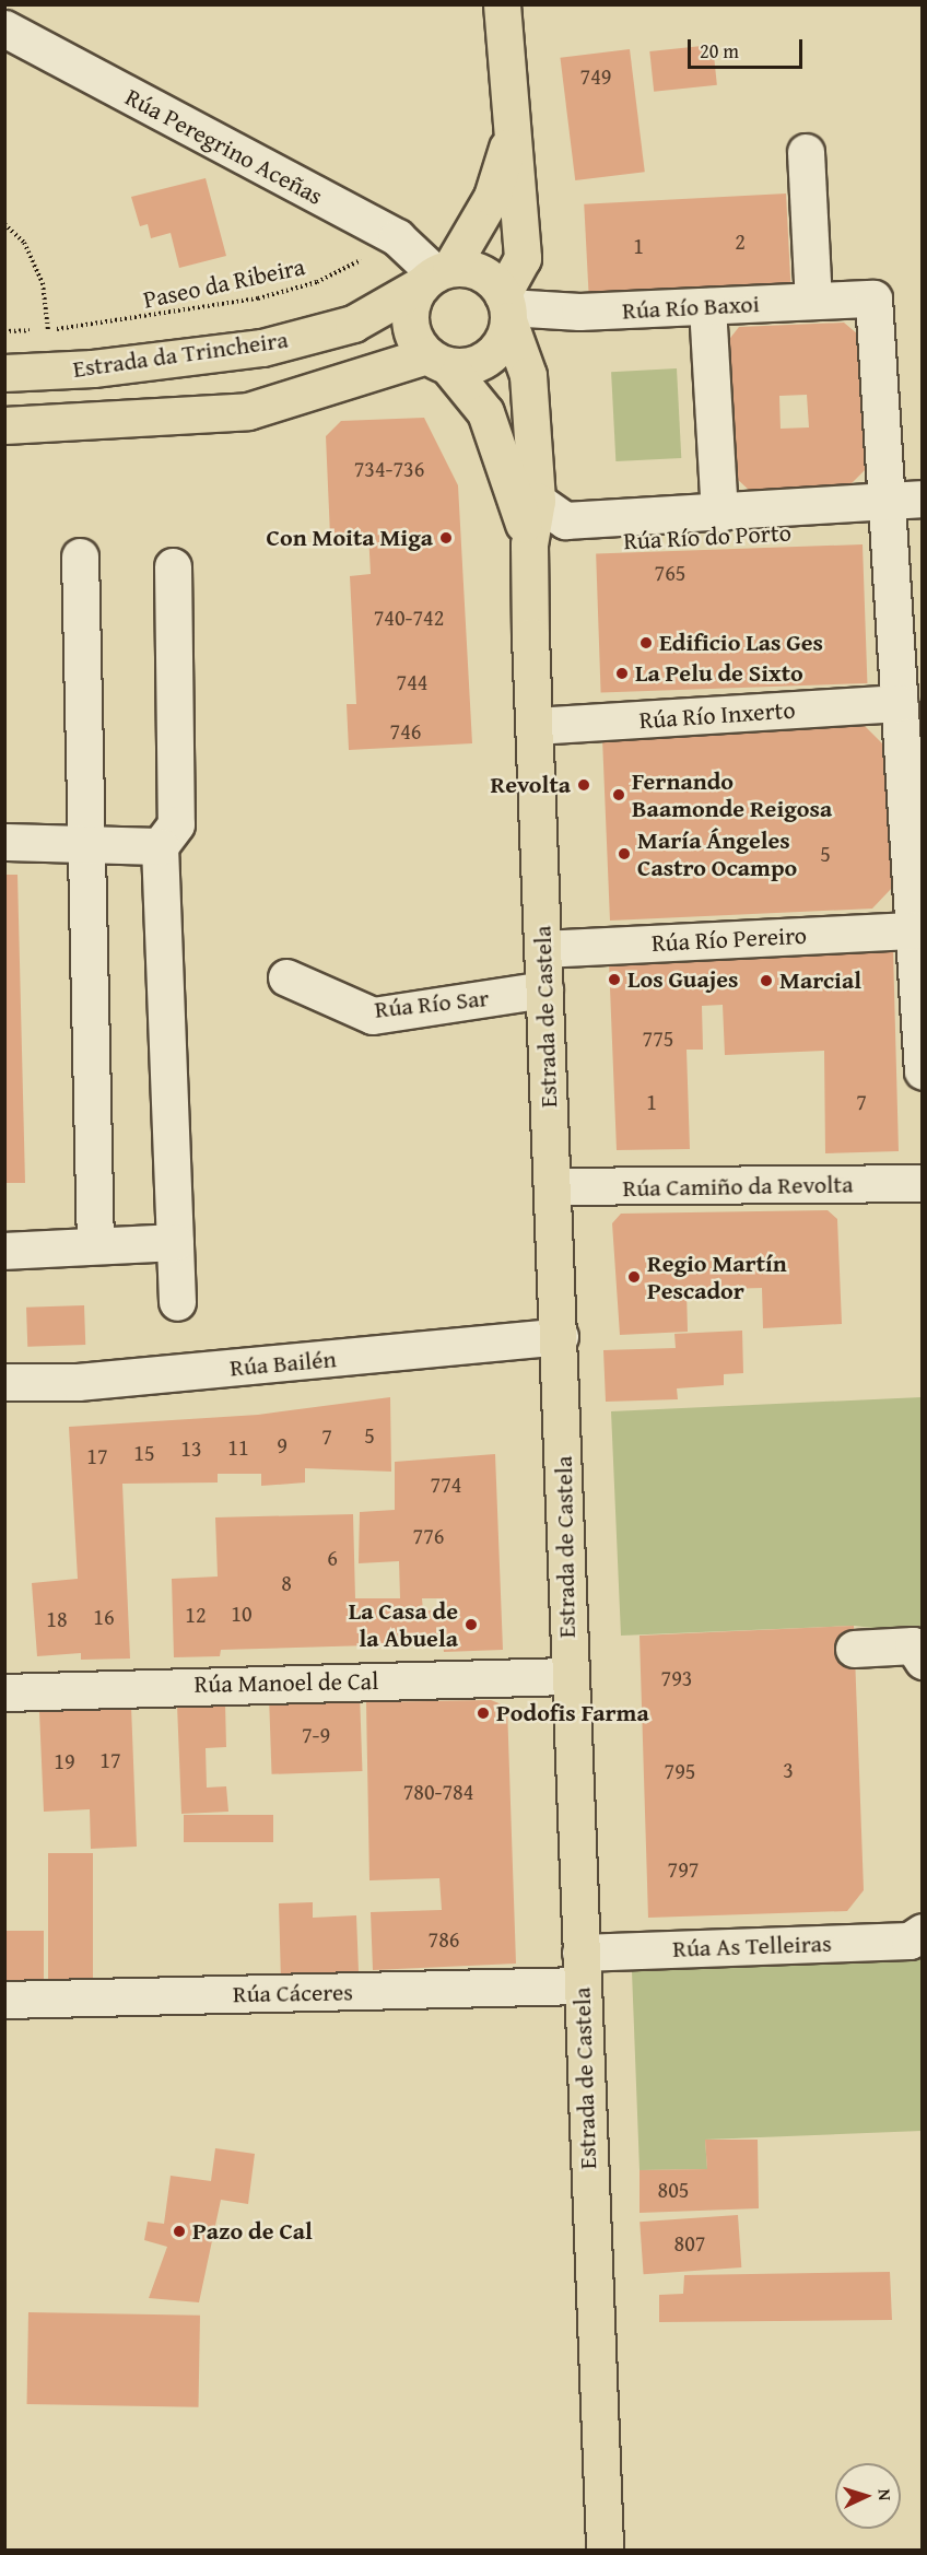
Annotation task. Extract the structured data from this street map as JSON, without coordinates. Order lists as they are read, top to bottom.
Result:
{
  "streets": {
    "main road": ["Estrada da Trincheira", "Estrada de Castela"],
    "street": [
      "Rúa Peregrino Aceñas",
      "Rúa Río Baxoi",
      "Rúa Río do Porto",
      "Rúa Río Inxerto",
      "Rúa Río Pereiro",
      "Rúa Río Sar",
      "Rúa Camiño da Revolta",
      "Rúa Bailén",
      "Rúa Manoel de Cal",
      "Rúa As Telleiras",
      "Rúa Cáceres"
    ],
    "path": ["Paseo da Ribeira"]
  },
  "crossings": [
    ["Rúa Peregrino Aceñas", "Paseo da Ribeira"],
    ["Rúa Peregrino Aceñas", "Rúa Río Baxoi"],
    ["Rúa Peregrino Aceñas", "Estrada da Trincheira"],
    ["Rúa Río Baxoi", "Estrada da Trincheira"],
    ["Rúa Río Baxoi", "Rúa Río do Porto"],
    ["Rúa Río do Porto", "Estrada de Castela"],
    ["Rúa Río Inxerto", "Estrada de Castela"],
    ["Rúa Río Pereiro", "Estrada de Castela"],
    ["Rúa Río Sar", "Estrada de Castela"],
    ["Estrada de Castela", "Rúa Camiño da Revolta"],
    ["Estrada de Castela", "Rúa Bailén"],
    ["Estrada de Castela", "Rúa Manoel de Cal"],
    ["Estrada de Castela", "Rúa As Telleiras"],
    ["Estrada de Castela", "Rúa Cáceres"],
    ["Rúa As Telleiras", "Rúa Cáceres"]
  ],
  "places": [
    "Con Moita Miga",
    "Edificio Las Ges",
    "La Pelu de Sixto",
    "Revolta",
    "Fernando Baamonde Reigosa",
    "María Ángeles Castro Ocampo",
    "Los Guajes",
    "Marcial",
    "Regio Martín Pescador",
    "La Casa de la Abuela",
    "Podofis Farma",
    "Pazo de Cal"
  ],
  "house_numbers": [
    "749",
    "2",
    "1",
    "734-736",
    "765",
    "740-742",
    "744",
    "746",
    "5",
    "775",
    "1",
    "7",
    "5",
    "7",
    "9",
    "11",
    "13",
    "15",
    "17",
    "774",
    "776",
    "6",
    "8",
    "10",
    "12",
    "16",
    "18",
    "793",
    "7-9",
    "17",
    "19",
    "3",
    "795",
    "780-784",
    "797",
    "786",
    "805",
    "807"
  ],
  "scale_bar": "20 m",
  "north": "right"
}
